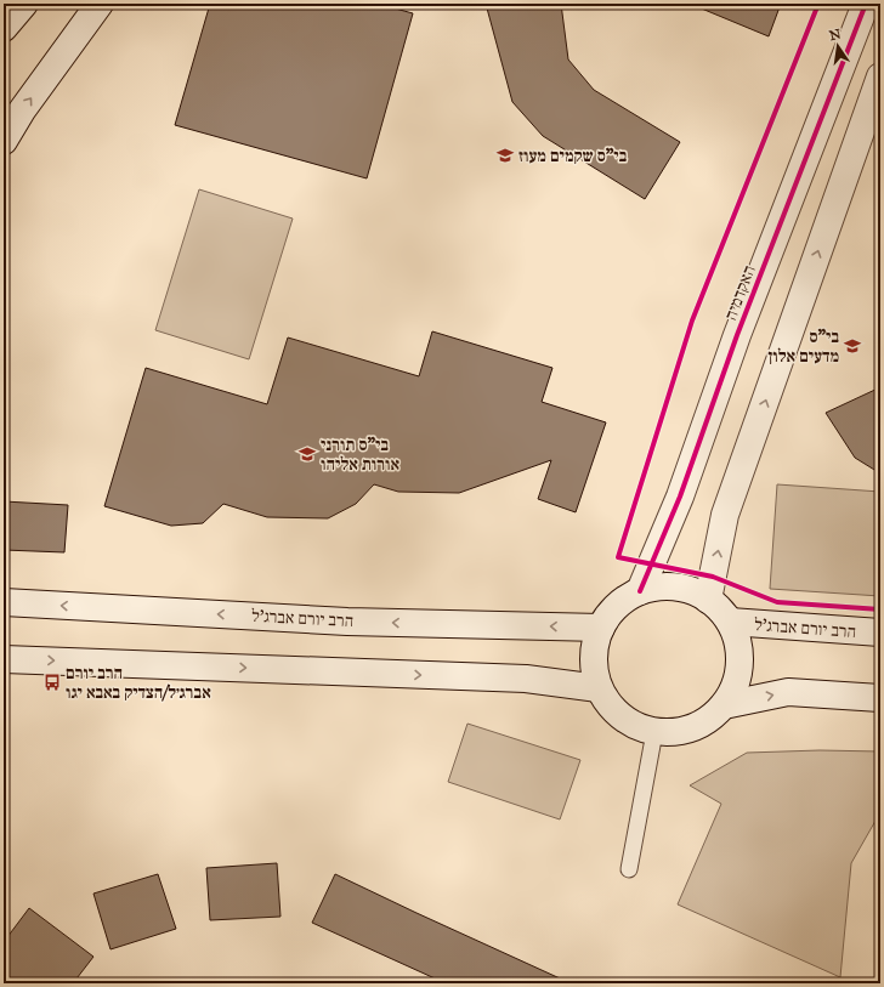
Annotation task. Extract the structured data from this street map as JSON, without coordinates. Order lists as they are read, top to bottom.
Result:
{
  "streets": {
    "main road": ["האקדמיה", "הרב יורם אברג'ל"]
  },
  "crossings": [
    ["האקדמיה", "הרב יורם אברג'ל"]
  ],
  "places": {
    "school or university": ["בי\"ס שקמים מעוז", "בי\"ס מדעים אלון", "בי\"ס תורני אורות אליהו"],
    "bus stop": ["הרב יורם אברג׳ל/הצדיק באבא יגו"]
  },
  "north": "top"
}
